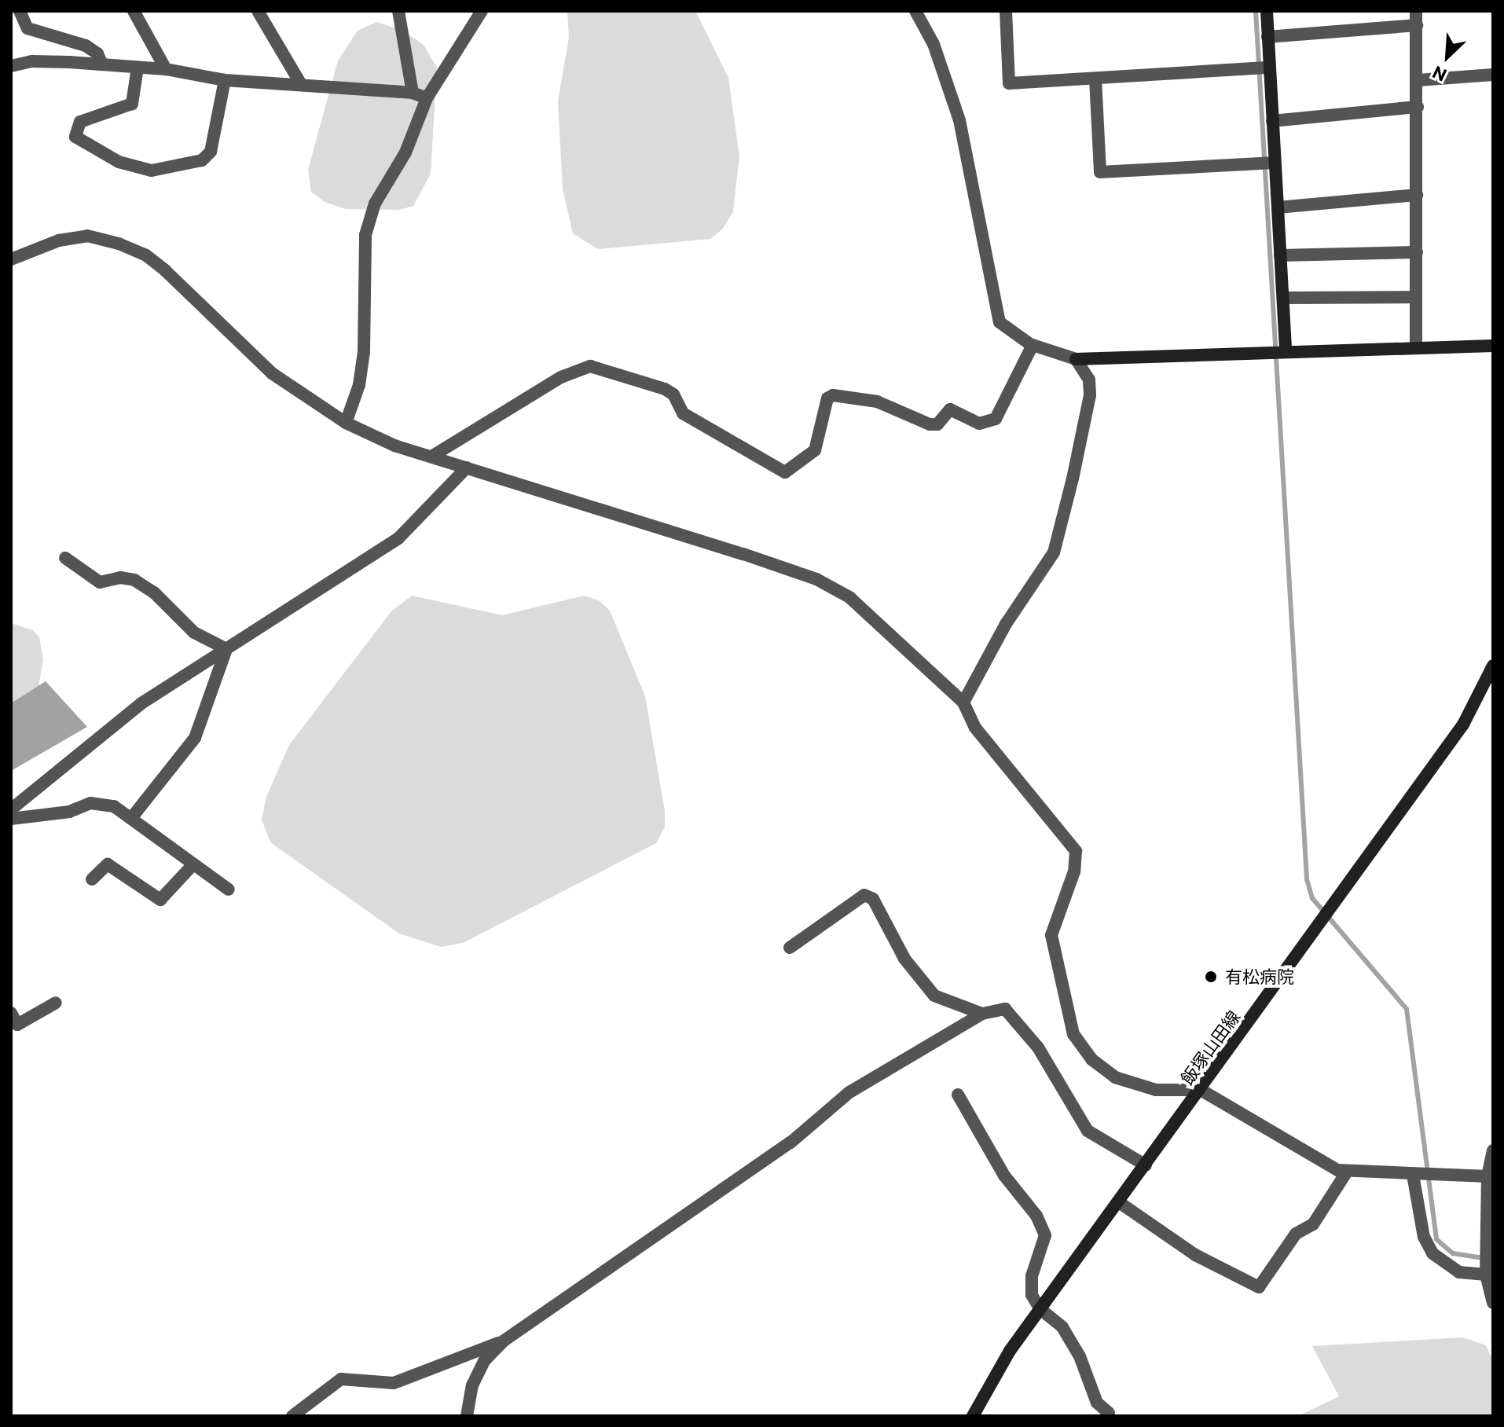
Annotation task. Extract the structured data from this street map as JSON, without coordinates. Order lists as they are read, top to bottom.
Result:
{
  "streets": {
    "main road": ["飯塚山田線"]
  },
  "places": ["有松病院"],
  "north": "bottom left"
}
